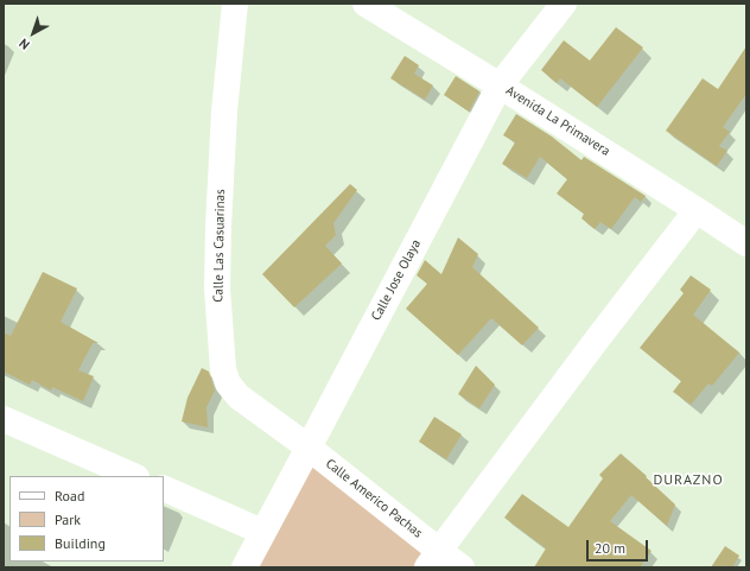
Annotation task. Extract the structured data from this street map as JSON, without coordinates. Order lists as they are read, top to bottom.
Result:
{
  "streets": {
    "street": [
      "Avenida La Primavera",
      "Calle Las Casuarinas",
      "Calle Jose Olaya",
      "Calle Americo Pachas"
    ]
  },
  "crossings": [
    ["Avenida La Primavera", "Calle Jose Olaya"],
    ["Calle Las Casuarinas", "Calle Jose Olaya"],
    ["Calle Las Casuarinas", "Calle Americo Pachas"],
    ["Calle Jose Olaya", "Calle Americo Pachas"]
  ],
  "districts": ["DURAZNO"],
  "legend": ["Road", "Park", "Building"],
  "scale_bar": "20 m",
  "north": "bottom left"
}
